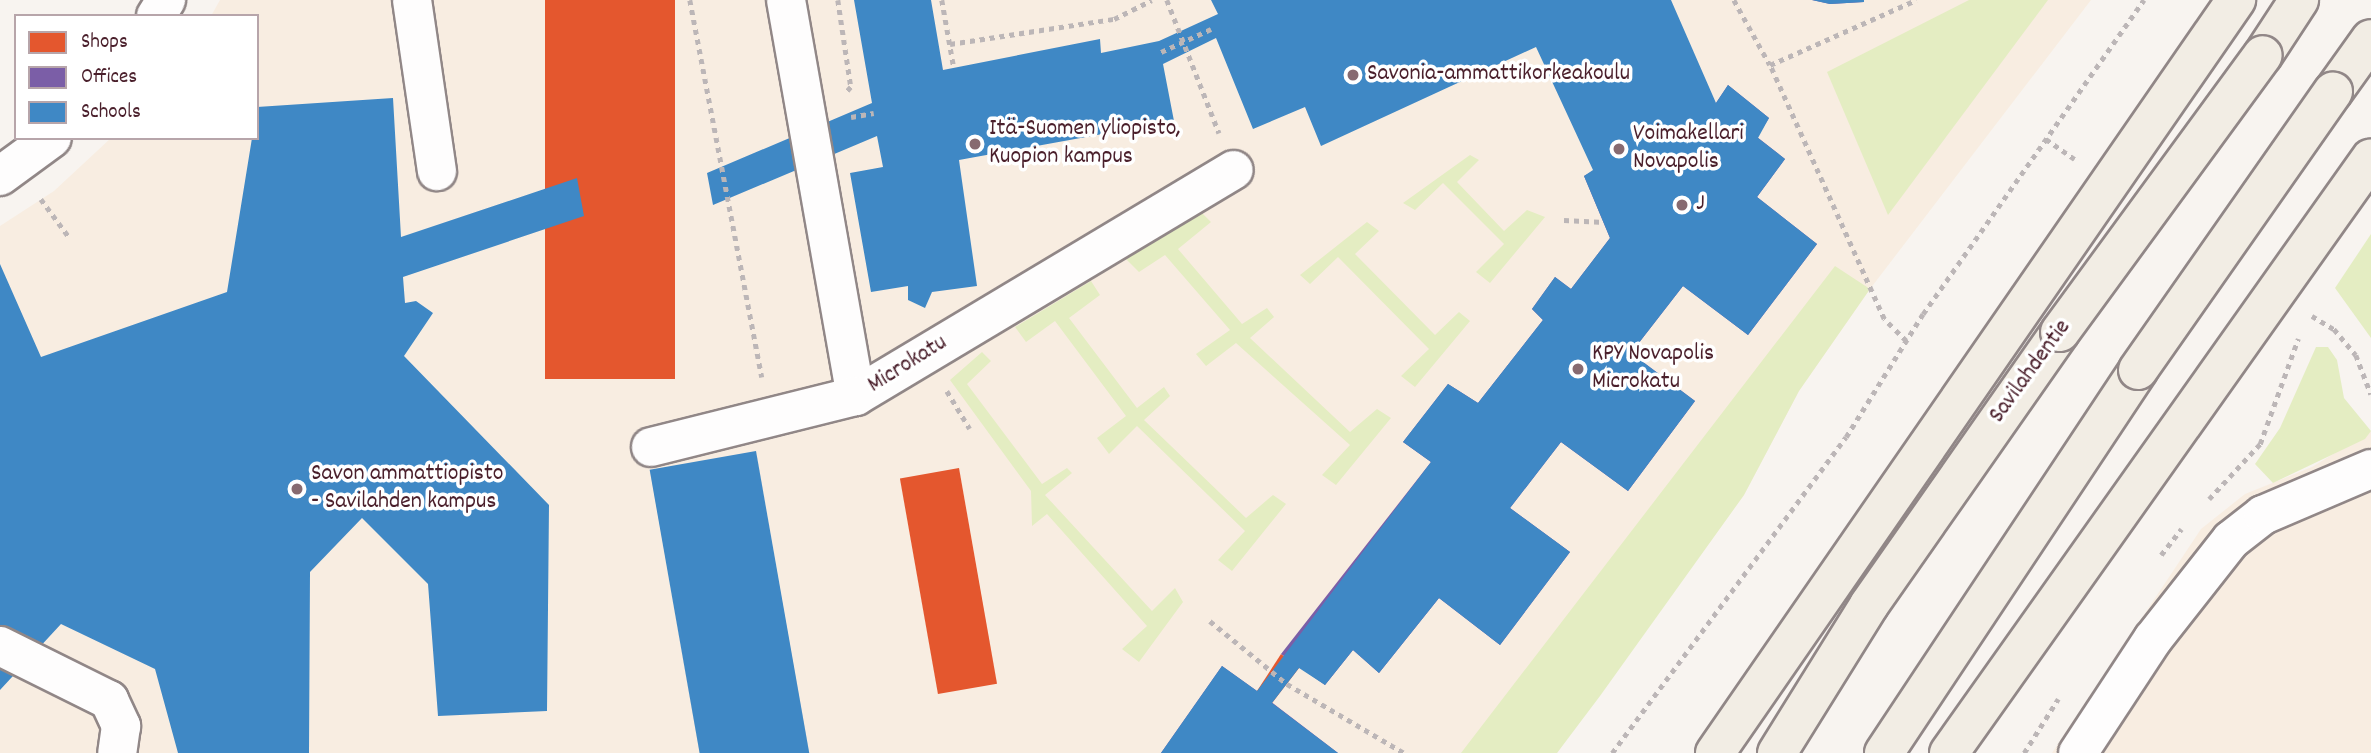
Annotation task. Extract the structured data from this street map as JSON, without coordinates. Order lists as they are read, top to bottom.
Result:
{
  "streets": {
    "main road": ["Savilahdentie"],
    "street": ["Microkatu"]
  },
  "places": [
    "Savonia-ammattikorkeakoulu",
    "Itä-Suomen yliopisto, Kuopion kampus",
    "Voimakellari Novapolis",
    "J",
    "KPY Novapolis Microkatu",
    "Savon ammattiopisto - Savilahden kampus"
  ],
  "legend": ["Shops", "Offices", "Schools"]
}
